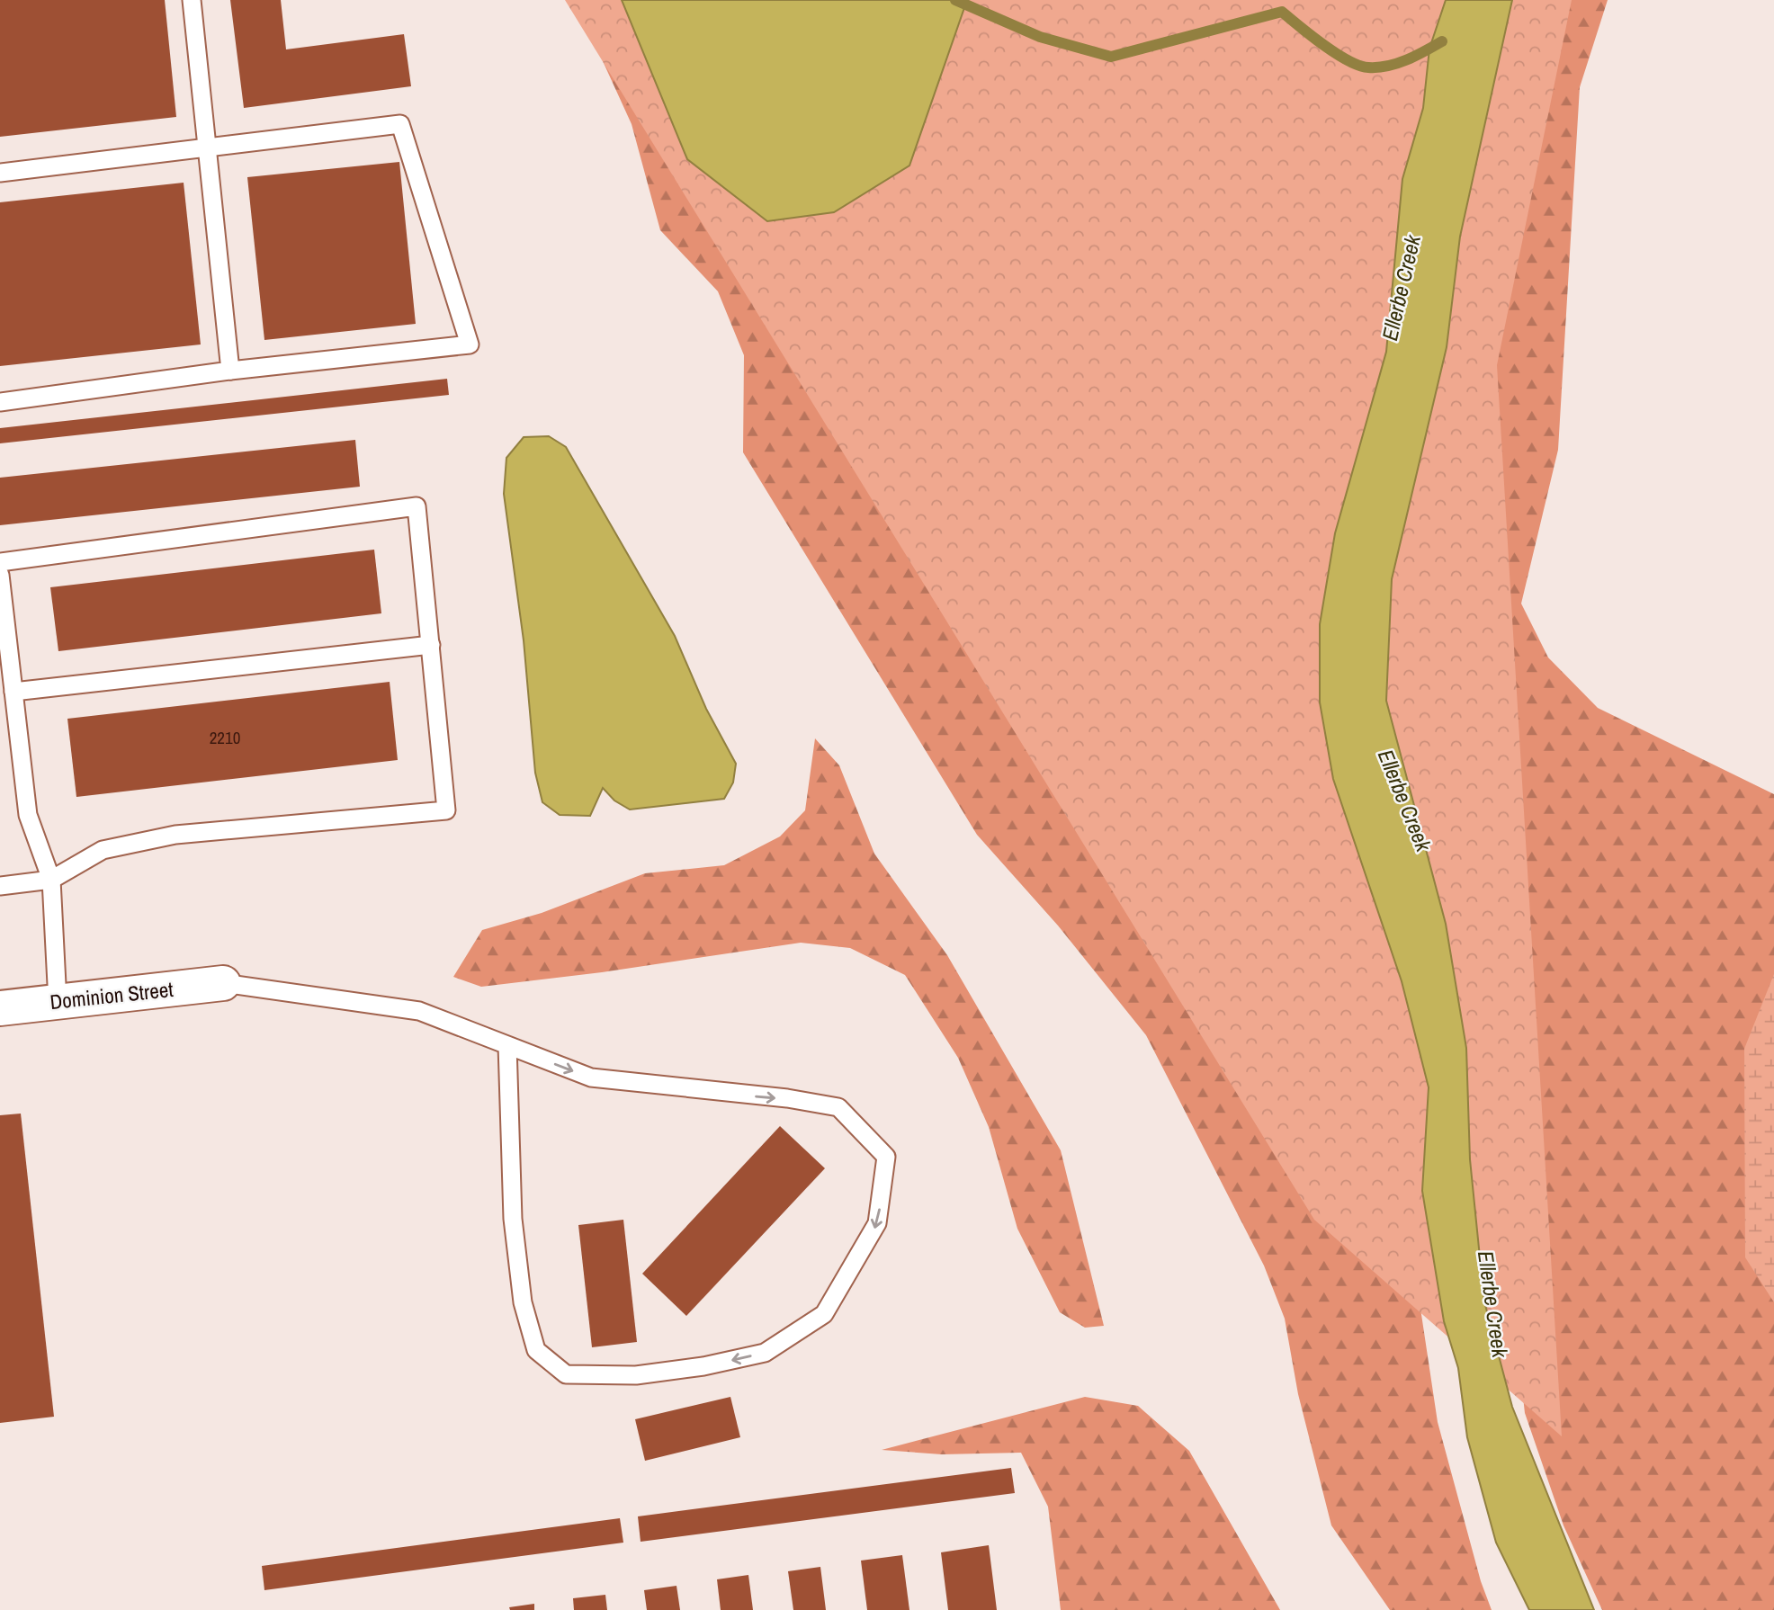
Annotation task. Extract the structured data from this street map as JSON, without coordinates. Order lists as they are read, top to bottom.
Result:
{
  "streets": {
    "street": ["Dominion Street"]
  },
  "water": ["Ellerbe Creek"],
  "house_numbers": ["2210"]
}
